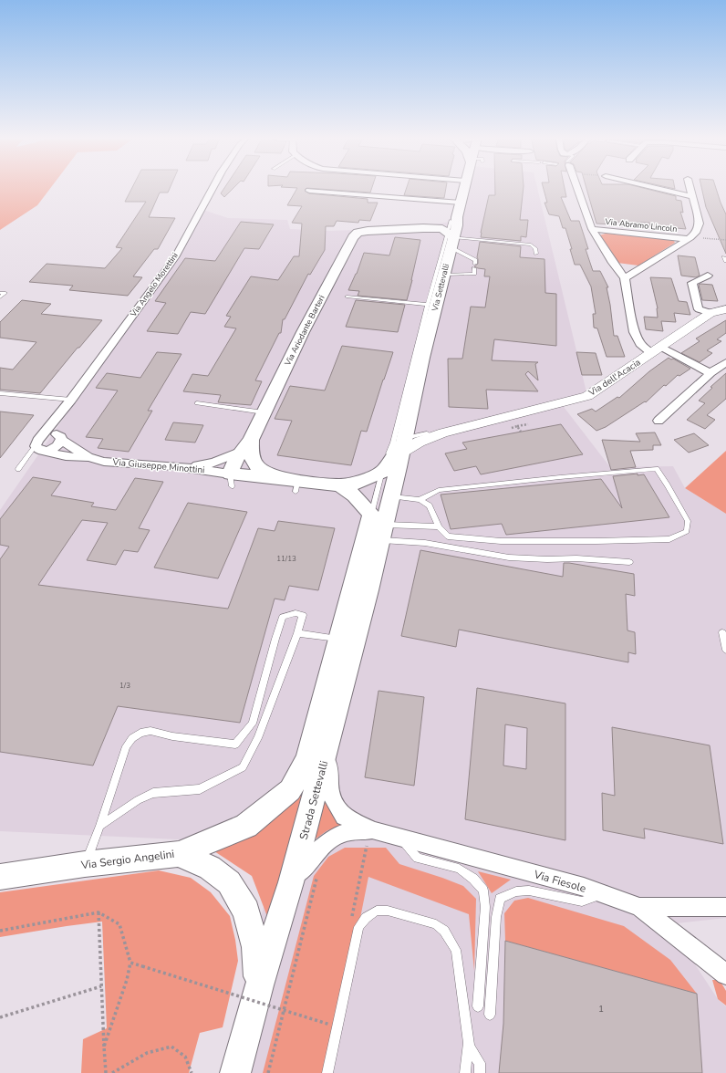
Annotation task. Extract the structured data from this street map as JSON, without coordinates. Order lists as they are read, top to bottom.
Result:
{
  "streets": {
    "main road": [
      "Via Settevalli",
      "Via Ariodante Barteri",
      "Strada Settevalli",
      "Via Sergio Angelini"
    ],
    "street": [
      "Via Abramo Lincoln",
      "Via Angelo Morettini",
      "Via dell'Acacia",
      "Via Giuseppe Minottini",
      "Via Fiesole"
    ]
  },
  "crossings": [
    ["Via Angelo Morettini", "Via Giuseppe Minottini"],
    ["Via Settevalli", "Via dell'Acacia"],
    ["Via Settevalli", "Strada Settevalli"],
    ["Via Ariodante Barteri", "Via Giuseppe Minottini"],
    ["Strada Settevalli", "Via Sergio Angelini"],
    ["Strada Settevalli", "Via Fiesole"]
  ],
  "house_numbers": ["11/13", "1/3", "1"]
}
